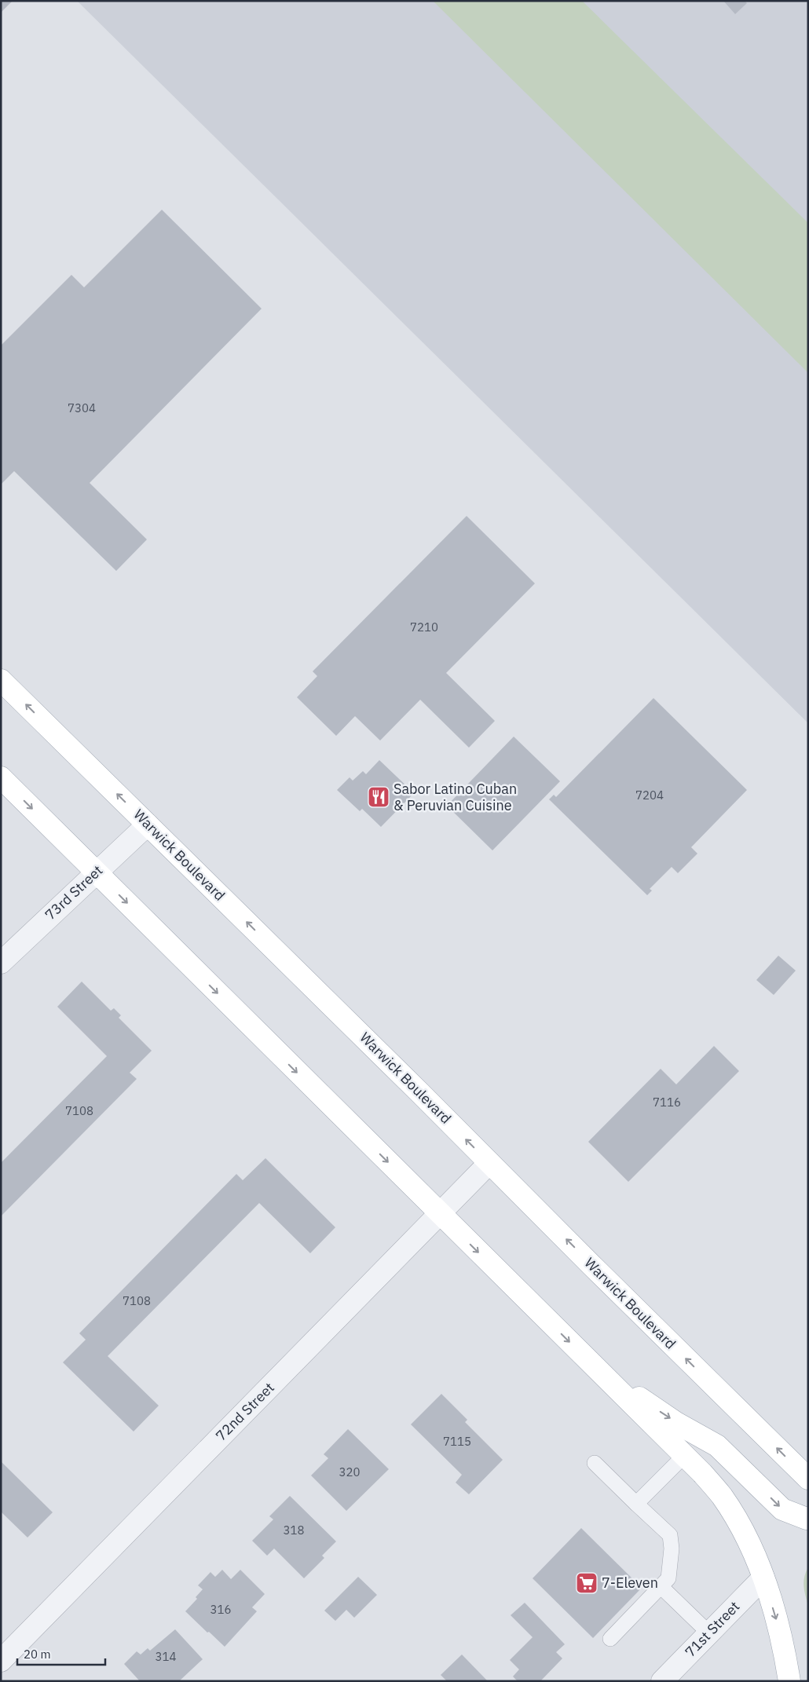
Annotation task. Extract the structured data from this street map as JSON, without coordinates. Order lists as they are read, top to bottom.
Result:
{
  "streets": {
    "main road": ["Warwick Boulevard"],
    "street": ["73rd Street", "72nd Street", "71st Street"]
  },
  "crossings": [
    ["Warwick Boulevard", "73rd Street"],
    ["Warwick Boulevard", "72nd Street"]
  ],
  "places": {
    "restaurant": ["Sabor Latino Cuban & Peruvian Cuisine"],
    "supermarket": ["7-Eleven"]
  },
  "house_numbers": [
    "7304",
    "7210",
    "7204",
    "7116",
    "7108",
    "7108",
    "7115",
    "320",
    "318",
    "316",
    "314"
  ],
  "scale_bar": "20 m"
}
